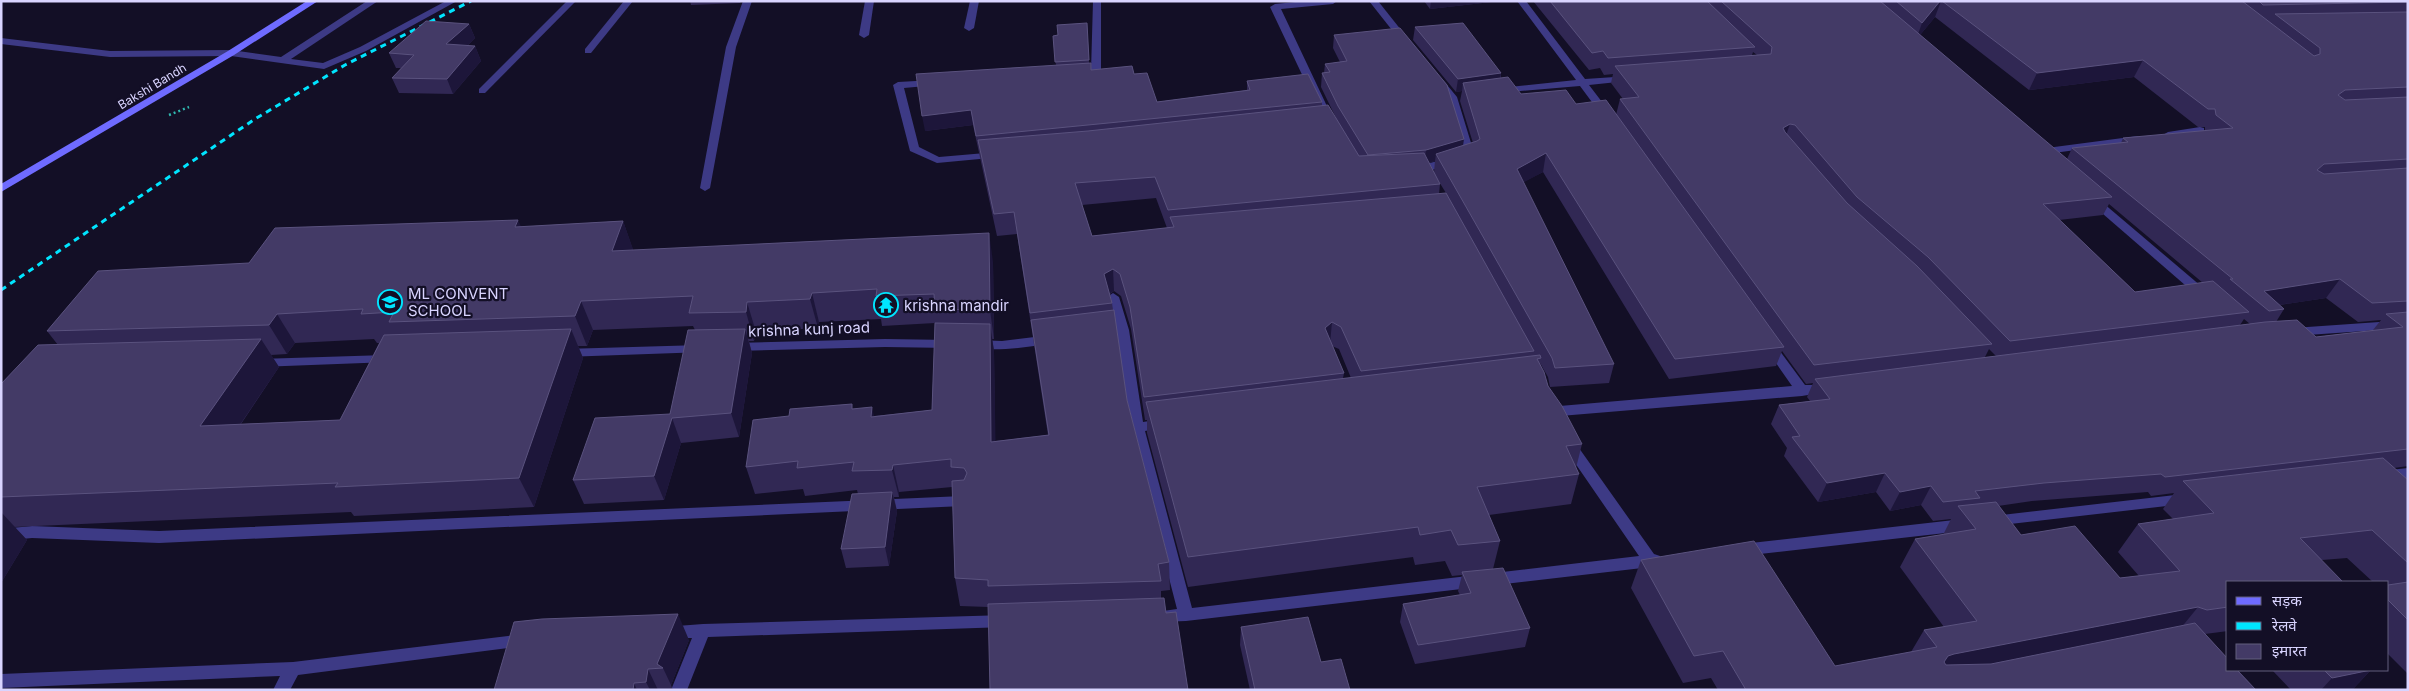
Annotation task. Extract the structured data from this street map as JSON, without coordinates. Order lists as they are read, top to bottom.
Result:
{
  "streets": {
    "main road": ["Bakshi Bandh"],
    "street": ["krishna kunj road"]
  },
  "places": {
    "school or university": ["ML CONVENT SCHOOL"],
    "temple": ["krishna mandir"]
  },
  "legend": ["सड़क", "रेलवे", "इमारत"]
}
